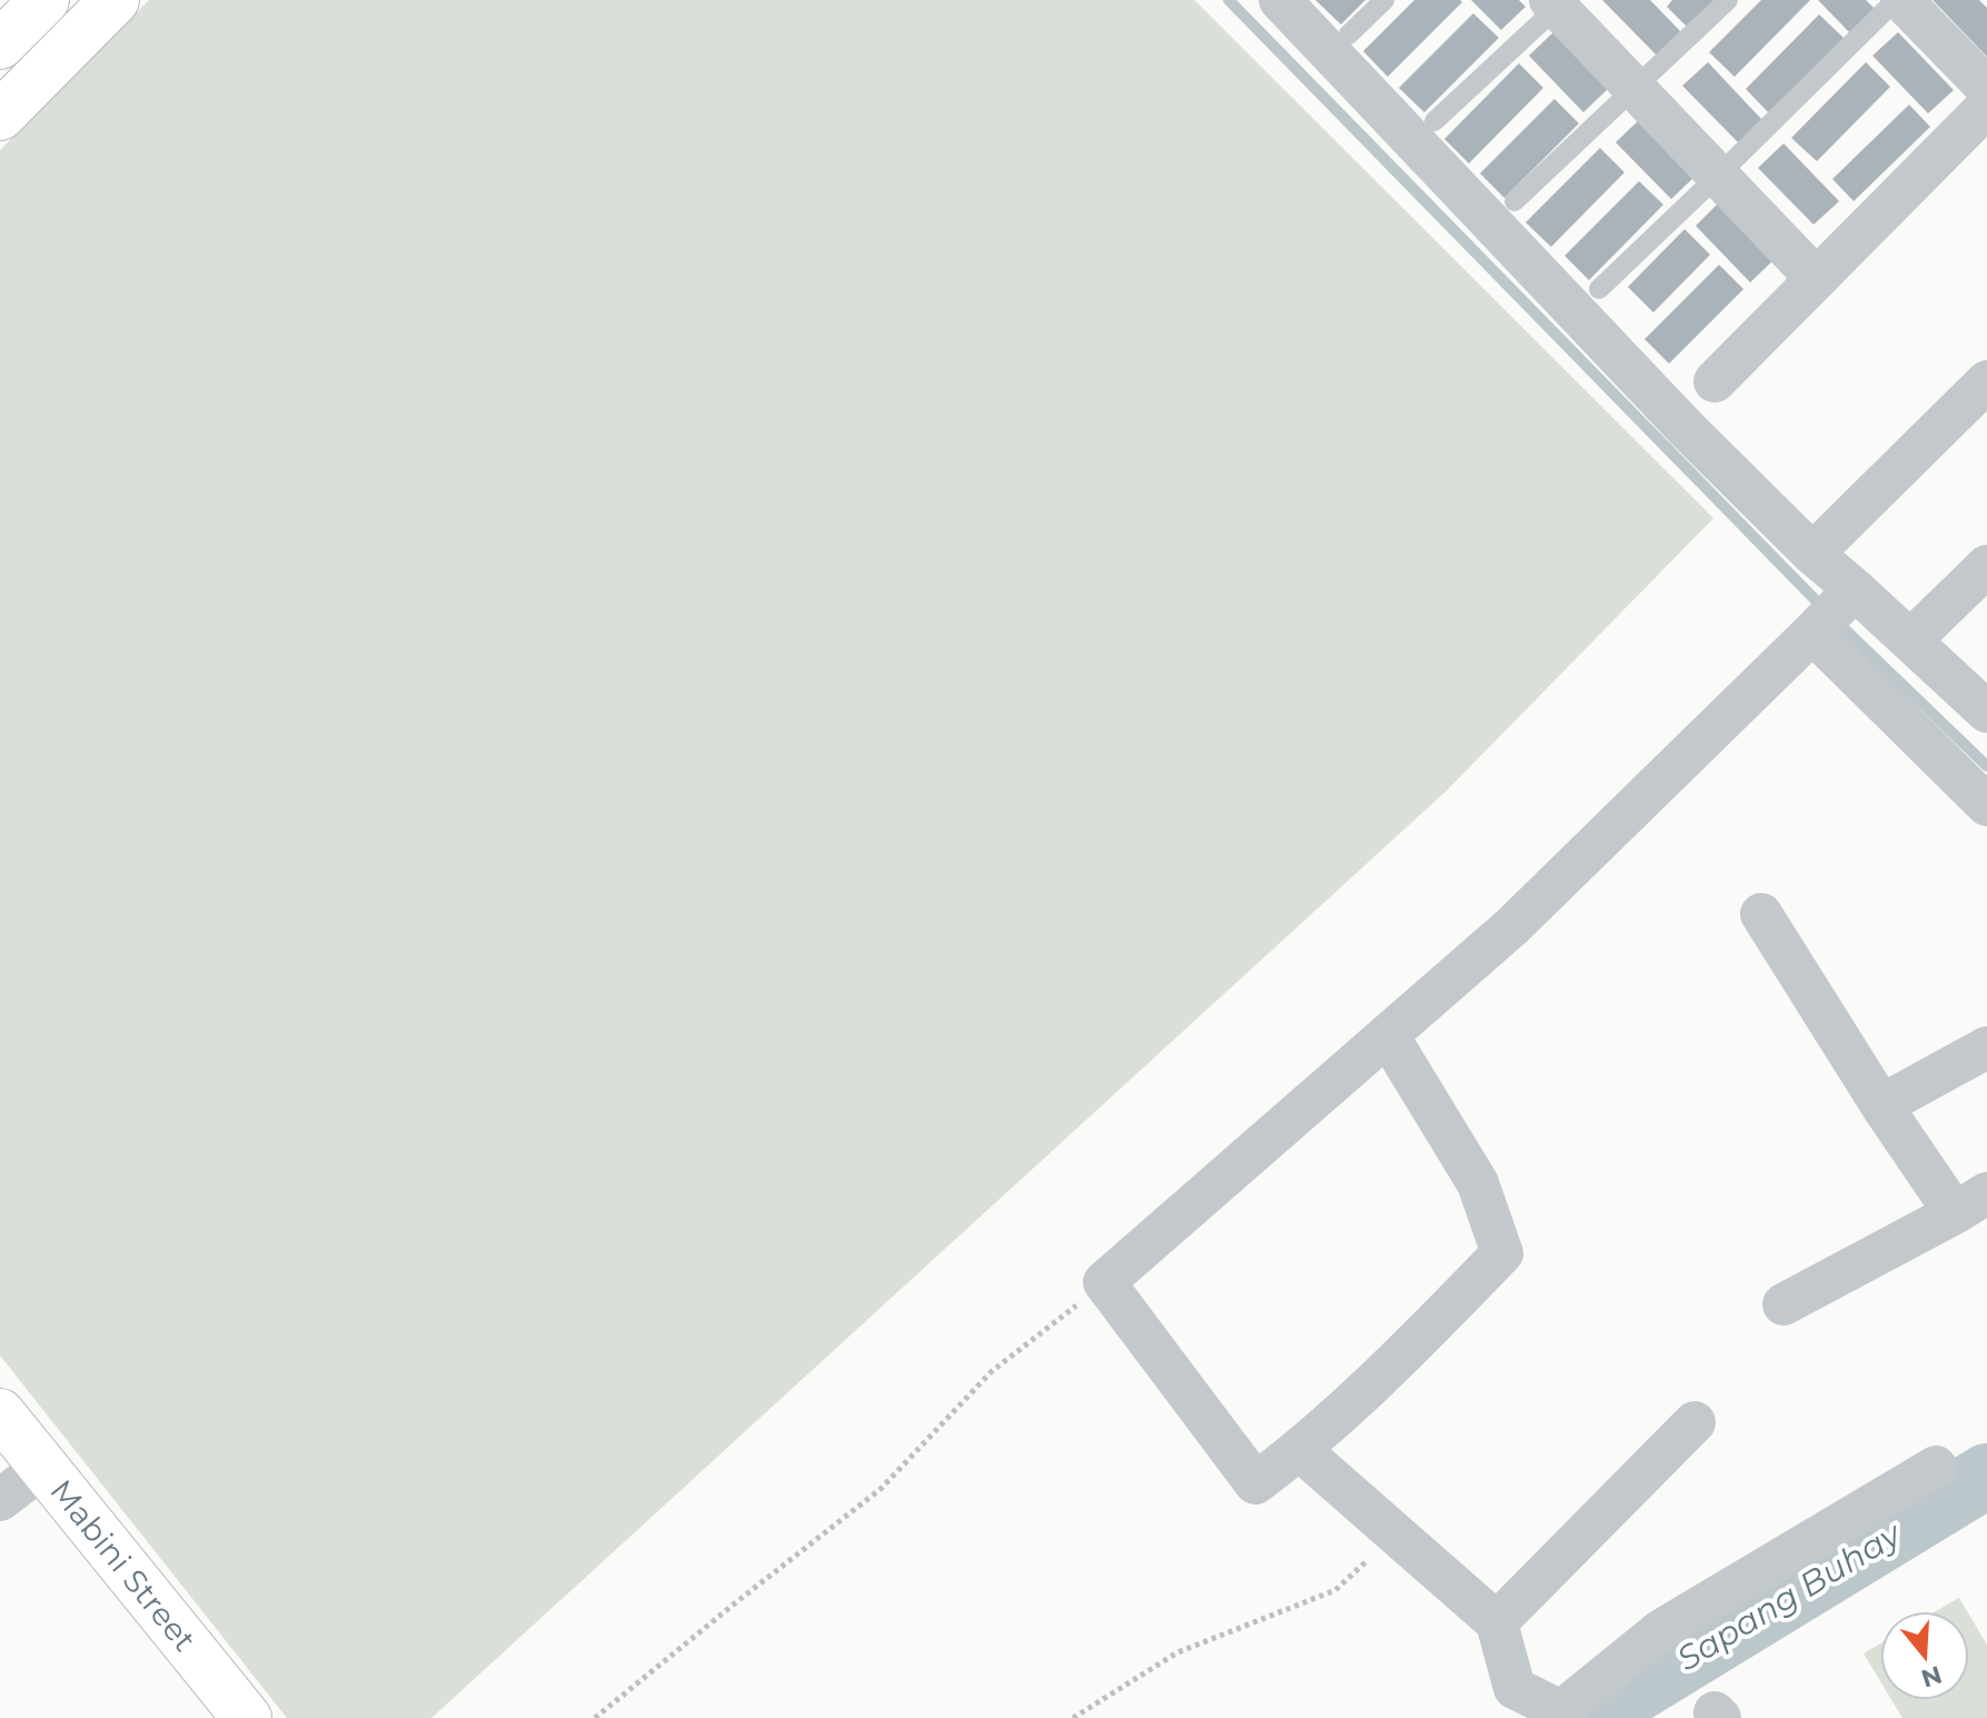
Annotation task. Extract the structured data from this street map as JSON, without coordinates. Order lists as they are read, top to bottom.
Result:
{
  "streets": {
    "main road": ["Mabini Street"]
  },
  "water": ["Sapang Buhay"],
  "north": "bottom"
}
